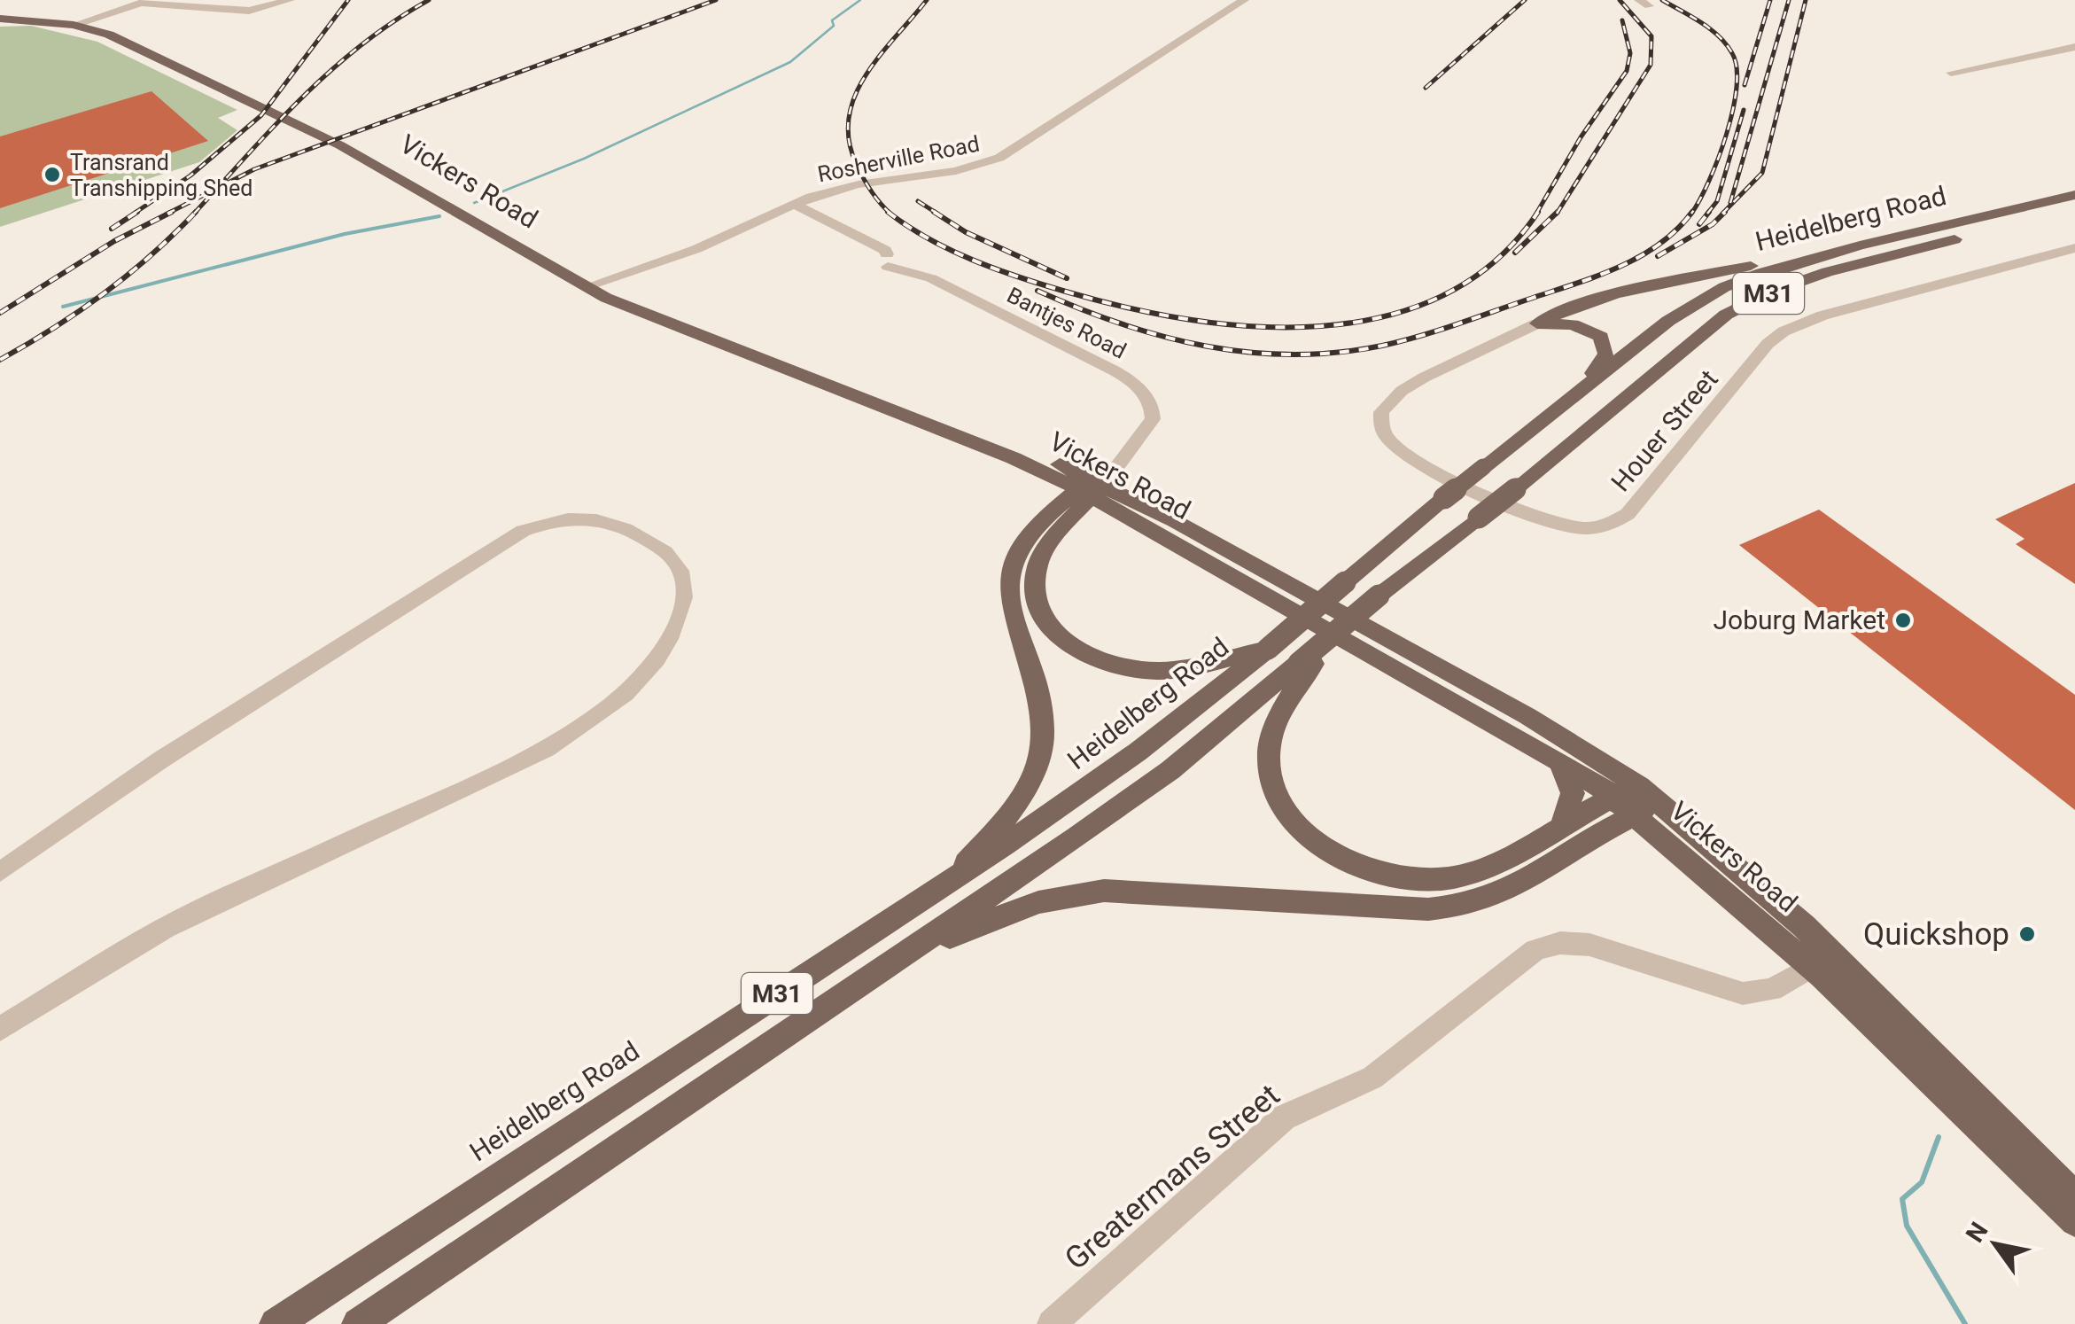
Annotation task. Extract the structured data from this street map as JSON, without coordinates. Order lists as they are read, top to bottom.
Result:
{
  "streets": {
    "main road": ["Vickers Road", "Heidelberg Road", "M31"],
    "street": [
      "Rosherville Road",
      "Bantjes Road",
      "Houer Street",
      "Greatermans Street"
    ]
  },
  "crossings": [
    ["Rosherville Road", "Vickers Road"],
    ["Rosherville Road", "Bantjes Road"],
    ["Vickers Road", "Bantjes Road"],
    ["Vickers Road", "Greatermans Street"],
    ["Heidelberg Road", "M31"]
  ],
  "places": ["Transrand Transhipping Shed", "Joburg Market", "Quickshop"],
  "north": "top left"
}
